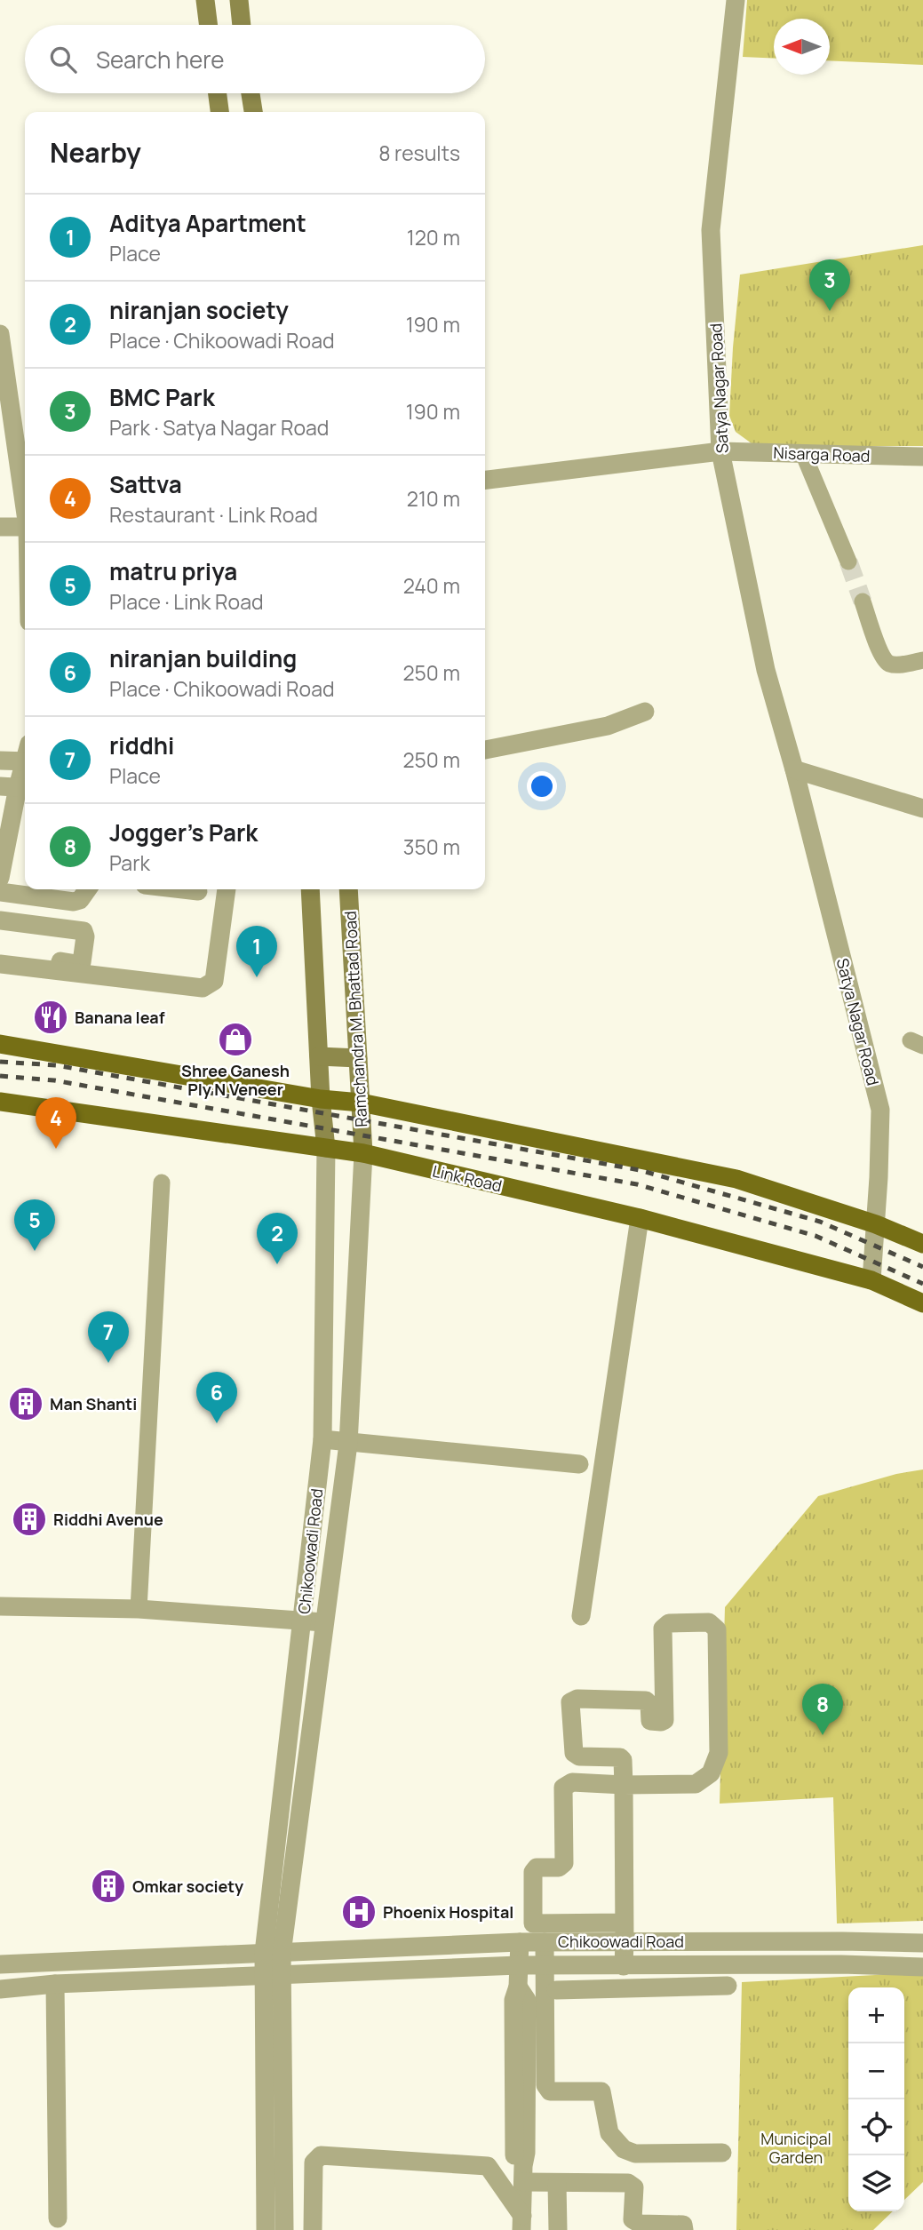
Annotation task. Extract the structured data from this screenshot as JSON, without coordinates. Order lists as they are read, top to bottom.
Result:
{
  "streets": {
    "main road": ["Ramchandra M. Bhattad Road", "Link Road"],
    "street": ["Satya Nagar Road", "Nisarga Road", "Chikoowadi Road"]
  },
  "crossings": [
    ["Satya Nagar Road", "Nisarga Road"],
    ["Satya Nagar Road", "Link Road"],
    ["Ramchandra M. Bhattad Road", "Link Road"],
    ["Ramchandra M. Bhattad Road", "Chikoowadi Road"],
    ["Link Road", "Chikoowadi Road"]
  ],
  "parks": ["Municipal Garden"],
  "places": {
    "restaurant": ["Banana leaf"],
    "shop": ["Shree Ganesh Ply N Veneer"],
    "building": ["Man Shanti", "Riddhi Avenue", "Omkar society"],
    "hospital": ["Phoenix Hospital"]
  },
  "north": "left",
  "page": {
    "search": "Search here",
    "heading": ["Nearby", "8 results"],
    "list": [
      {
        "mark": "1",
        "name": "Aditya Apartment",
        "note": "Place",
        "value": "120 m"
      },
      {
        "mark": "2",
        "name": "niranjan society",
        "note": "Place · Chikoowadi Road",
        "value": "190 m"
      },
      {
        "mark": "3",
        "name": "BMC Park",
        "note": "Park · Satya Nagar Road",
        "value": "190 m"
      },
      {
        "mark": "4",
        "name": "Sattva",
        "note": "Restaurant · Link Road",
        "value": "210 m"
      },
      {
        "mark": "5",
        "name": "matru priya",
        "note": "Place · Link Road",
        "value": "240 m"
      },
      {
        "mark": "6",
        "name": "niranjan building",
        "note": "Place · Chikoowadi Road",
        "value": "250 m"
      },
      {
        "mark": "7",
        "name": "riddhi",
        "note": "Place",
        "value": "250 m"
      },
      {
        "mark": "8",
        "name": "Jogger's Park",
        "note": "Park",
        "value": "350 m"
      }
    ],
    "pins": [
      "3",
      "1",
      "4",
      "5",
      "2",
      "7",
      "6",
      "8"
    ],
    "map_buttons": ["+", "−"]
  }
}
